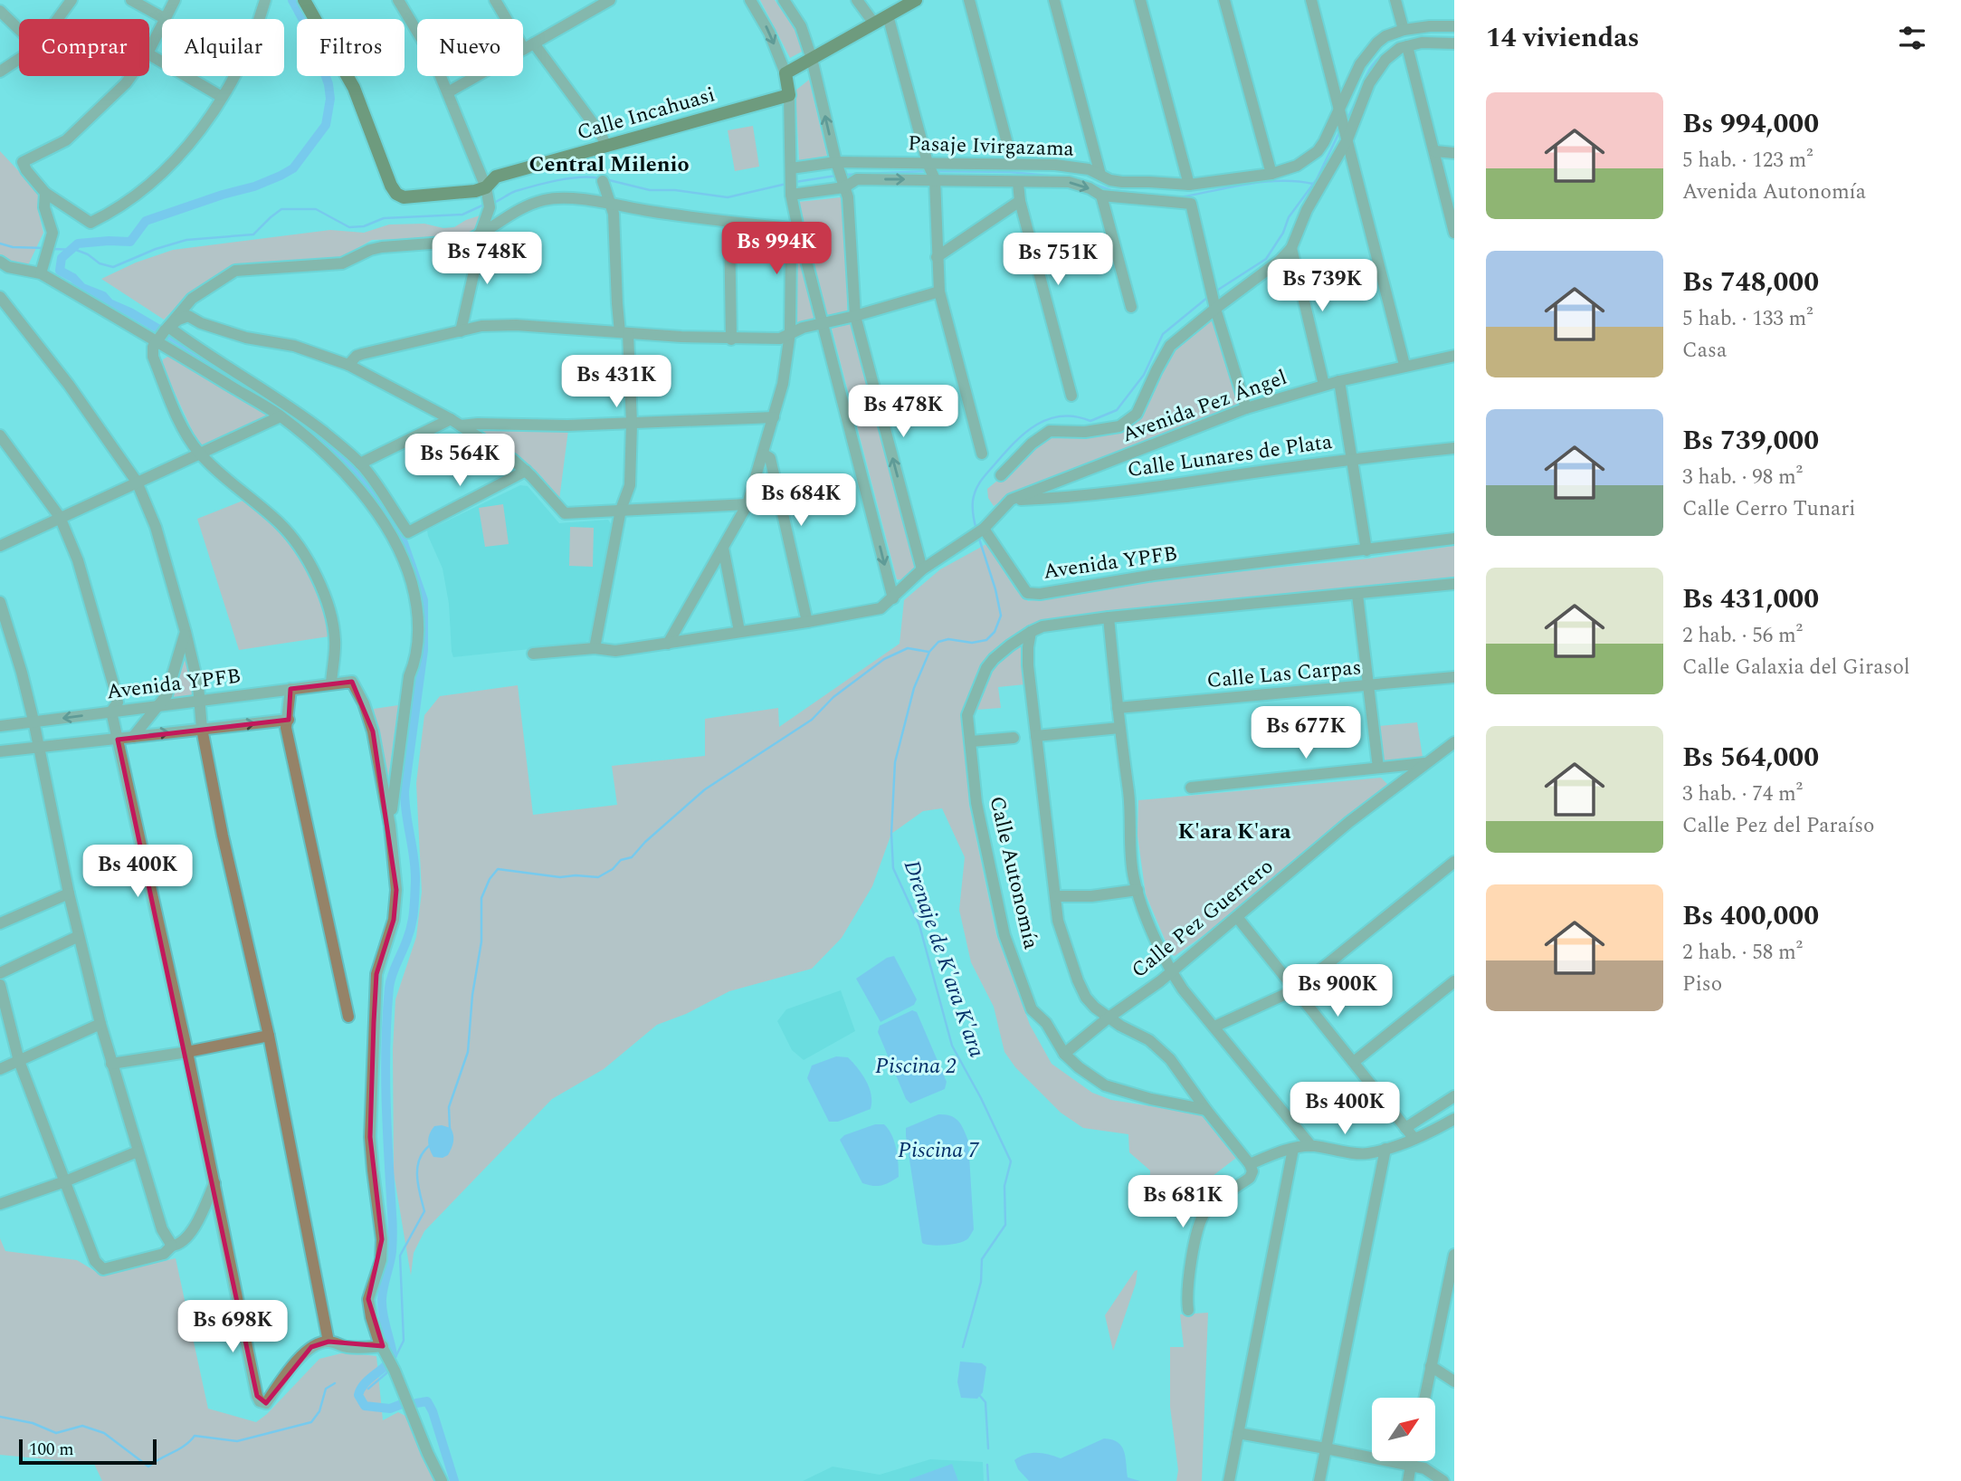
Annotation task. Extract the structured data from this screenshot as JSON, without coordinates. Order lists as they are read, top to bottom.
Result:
{
  "streets": {
    "main road": ["Calle Incahuasi"],
    "street": [
      "Pasaje Ivirgazama",
      "Avenida Pez Ángel",
      "Calle Lunares de Plata",
      "Avenida YPFB",
      "Calle Las Carpas",
      "Calle Autonomía",
      "Calle Pez Guerrero"
    ]
  },
  "crossings": [
    ["Avenida Pez Ángel", "Calle Lunares de Plata"],
    ["Avenida Pez Ángel", "Avenida YPFB"],
    ["Calle Autonomía", "Calle Pez Guerrero"]
  ],
  "districts": ["Central Milenio", "K'ara K'ara"],
  "water": ["Drenaje de K'ara K'ara", "Piscina 2", "Piscina 7"],
  "scale_bar": "100 m",
  "north": "top right",
  "page": {
    "heading": "14 viviendas",
    "chip": [
      "Comprar",
      "Alquilar",
      "Filtros",
      "Nuevo"
    ],
    "list": [
      {
        "name": "Bs 994,000",
        "note": "5 hab. · 123 m² · Avenida Autonomía"
      },
      {
        "name": "Bs 748,000",
        "note": "5 hab. · 133 m² · Casa"
      },
      {
        "name": "Bs 739,000",
        "note": "3 hab. · 98 m² · Calle Cerro Tunari"
      },
      {
        "name": "Bs 431,000",
        "note": "2 hab. · 56 m² · Calle Galaxia del Girasol"
      },
      {
        "name": "Bs 564,000",
        "note": "3 hab. · 74 m² · Calle Pez del Paraíso"
      },
      {
        "name": "Bs 400,000",
        "note": "2 hab. · 58 m² · Piso"
      }
    ],
    "price": [
      "Bs 994K",
      "Bs 748K",
      "Bs 751K",
      "Bs 739K",
      "Bs 431K",
      "Bs 478K",
      "Bs 564K",
      "Bs 684K",
      "Bs 677K",
      "Bs 400K",
      "Bs 900K",
      "Bs 400K",
      "Bs 681K",
      "Bs 698K"
    ],
    "scale": "100 m"
  }
}
